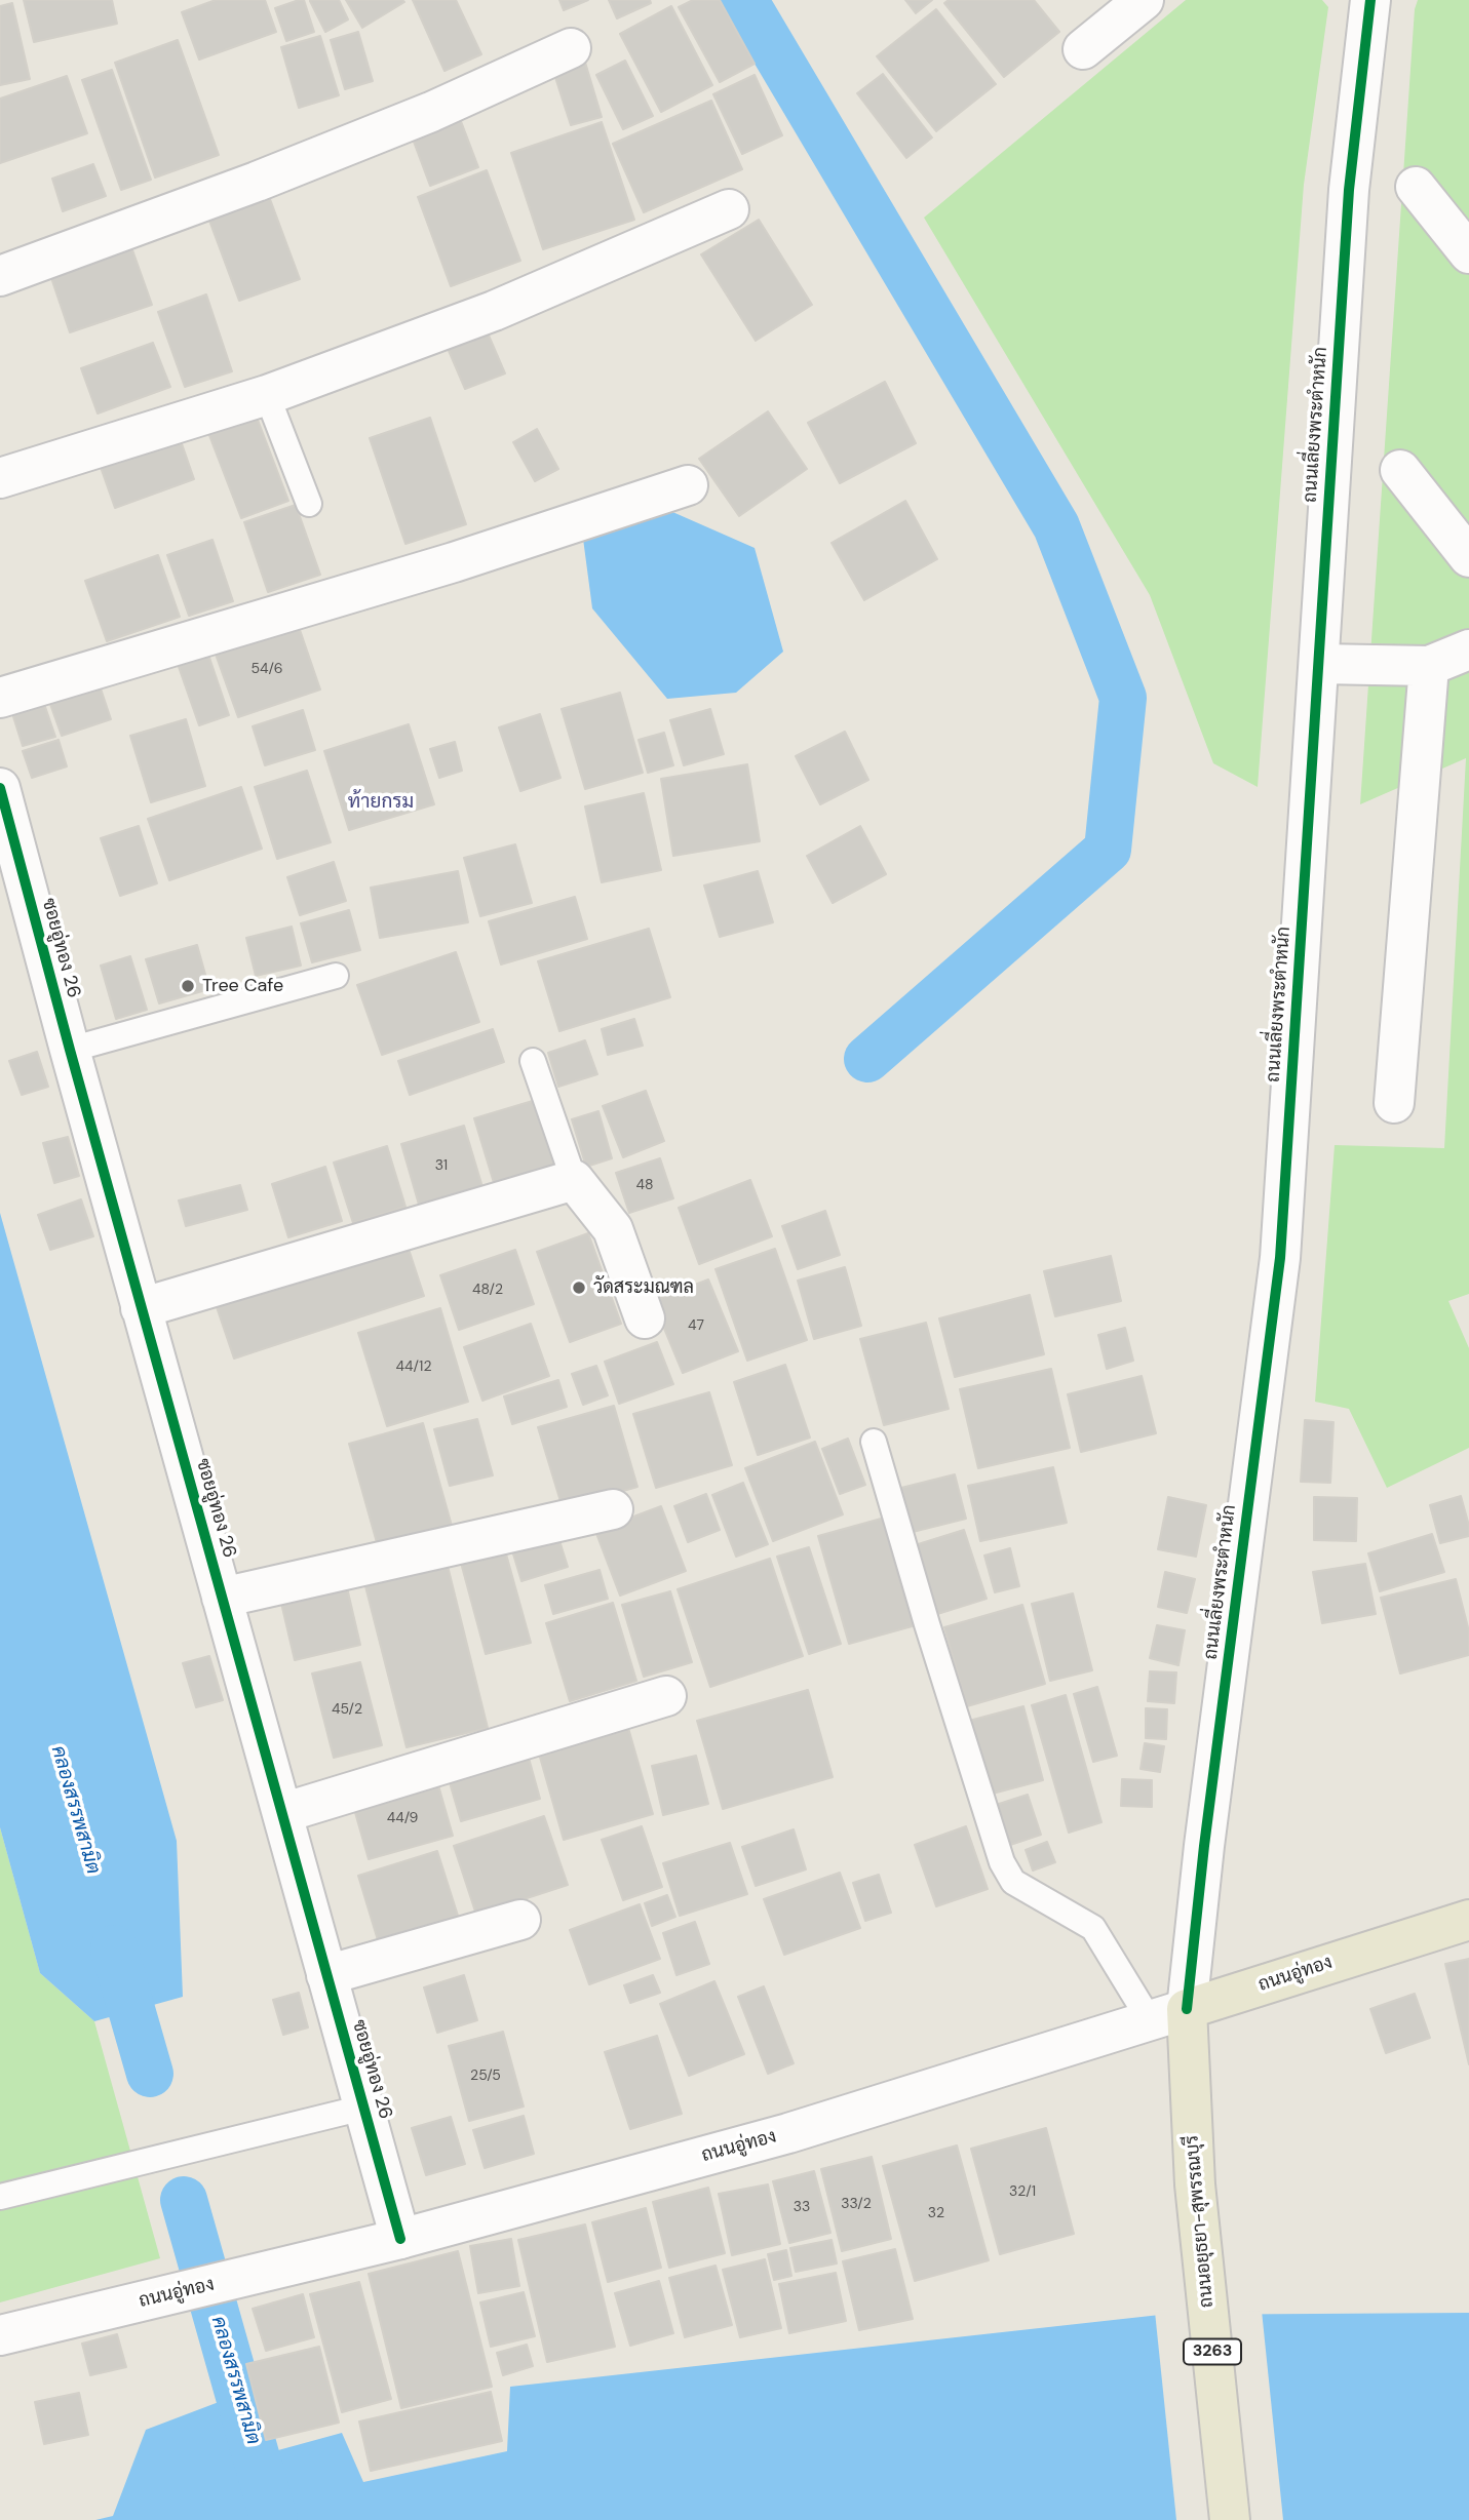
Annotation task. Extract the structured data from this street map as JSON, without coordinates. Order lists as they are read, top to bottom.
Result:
{
  "streets": {
    "main road": ["ถนนอู่ทอง", "ถนนอยุธยา-สุพรรณบุรี", "3263"],
    "street": ["ถนนเลี่ยงพระตำหนัก", "ซอยอู่ทอง 26"]
  },
  "crossings": [
    ["ถนนเลี่ยงพระตำหนัก", "ถนนอู่ทอง"],
    ["ถนนเลี่ยงพระตำหนัก", "ถนนอยุธยา-สุพรรณบุรี"],
    ["ซอยอู่ทอง 26", "ถนนอู่ทอง"],
    ["ถนนอู่ทอง", "ถนนอยุธยา-สุพรรณบุรี"]
  ],
  "districts": ["ท้ายกรม"],
  "water": ["คลองสรรพสามิต"],
  "places": ["Tree Cafe", "วัดสระมณฑล"],
  "house_numbers": [
    "54/6",
    "31",
    "48",
    "48/2",
    "47",
    "44/12",
    "45/2",
    "44/9",
    "25/5",
    "32/1",
    "33/2",
    "33",
    "32"
  ]
}
